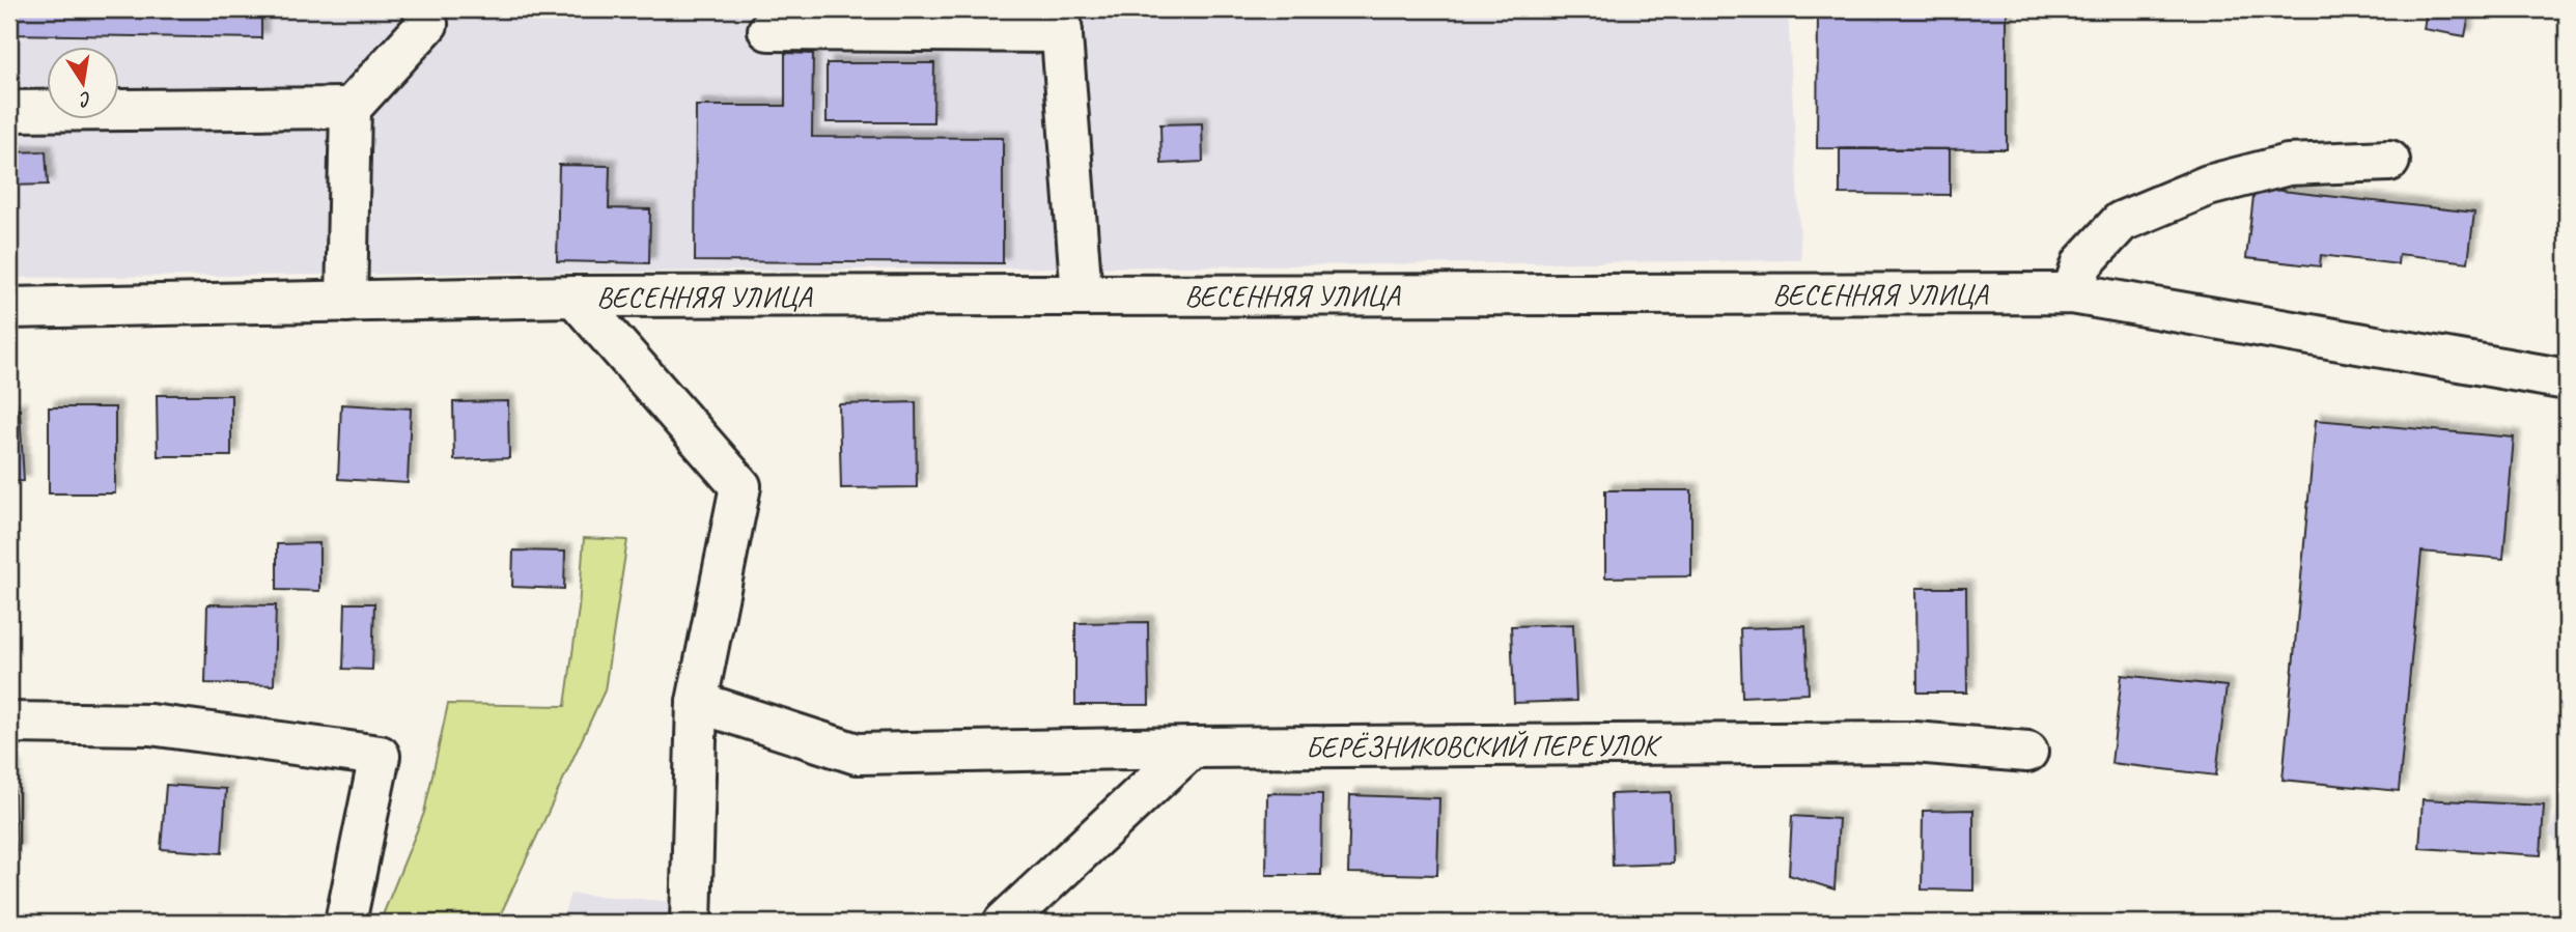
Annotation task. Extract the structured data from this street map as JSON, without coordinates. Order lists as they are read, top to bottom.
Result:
{
  "streets": {
    "street": ["ВЕСЕННЯЯ УЛИЦА", "БЕРЁЗНИКОВСКИЙ ПЕРЕУЛОК"]
  },
  "north": "bottom"
}
